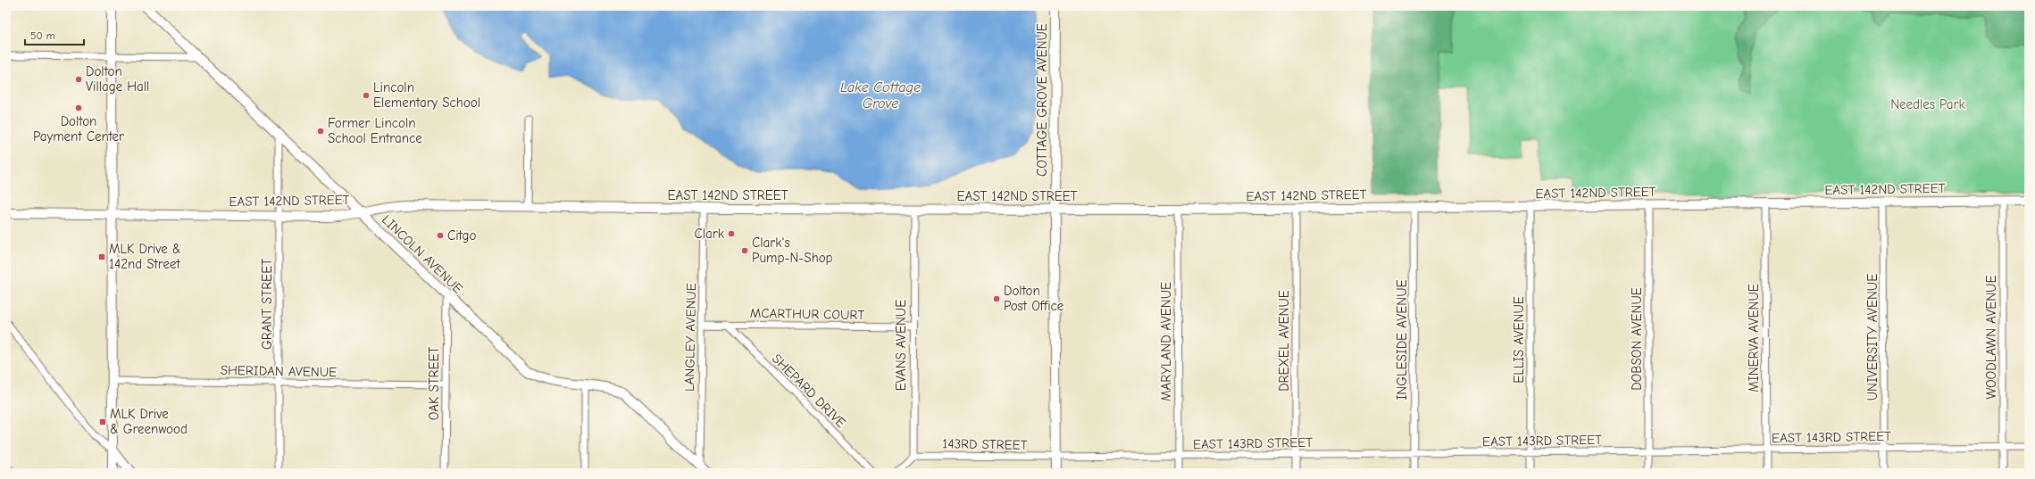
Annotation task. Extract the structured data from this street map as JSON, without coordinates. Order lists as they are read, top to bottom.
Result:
{
  "streets": {
    "street": [
      "COTTAGE GROVE AVENUE",
      "EAST 142ND STREET",
      "LINCOLN AVENUE",
      "GRANT STREET",
      "MCARTHUR COURT",
      "LANGLEY AVENUE",
      "UNIVERSITY AVENUE",
      "WOODLAWN AVENUE",
      "MINERVA AVENUE",
      "DOBSON AVENUE",
      "INGLESIDE AVENUE",
      "ELLIS AVENUE",
      "DREXEL AVENUE",
      "MARYLAND AVENUE",
      "EVANS AVENUE",
      "SHERIDAN AVENUE",
      "OAK STREET",
      "SHEPARD DRIVE",
      "EAST 143RD STREET",
      "143RD STREET"
    ]
  },
  "crossings": [
    ["COTTAGE GROVE AVENUE", "EAST 142ND STREET"],
    ["COTTAGE GROVE AVENUE", "EAST 143RD STREET"],
    ["COTTAGE GROVE AVENUE", "143RD STREET"],
    ["EAST 142ND STREET", "LINCOLN AVENUE"],
    ["EAST 142ND STREET", "GRANT STREET"],
    ["EAST 142ND STREET", "LANGLEY AVENUE"],
    ["EAST 142ND STREET", "UNIVERSITY AVENUE"],
    ["EAST 142ND STREET", "WOODLAWN AVENUE"],
    ["EAST 142ND STREET", "MINERVA AVENUE"],
    ["EAST 142ND STREET", "DOBSON AVENUE"],
    ["EAST 142ND STREET", "INGLESIDE AVENUE"],
    ["EAST 142ND STREET", "ELLIS AVENUE"],
    ["EAST 142ND STREET", "DREXEL AVENUE"],
    ["EAST 142ND STREET", "MARYLAND AVENUE"],
    ["EAST 142ND STREET", "EVANS AVENUE"],
    ["LINCOLN AVENUE", "GRANT STREET"],
    ["LINCOLN AVENUE", "LANGLEY AVENUE"],
    ["LINCOLN AVENUE", "OAK STREET"],
    ["GRANT STREET", "SHERIDAN AVENUE"],
    ["MCARTHUR COURT", "LANGLEY AVENUE"],
    ["MCARTHUR COURT", "EVANS AVENUE"],
    ["MCARTHUR COURT", "SHEPARD DRIVE"],
    ["UNIVERSITY AVENUE", "EAST 143RD STREET"],
    ["WOODLAWN AVENUE", "EAST 143RD STREET"],
    ["MINERVA AVENUE", "EAST 143RD STREET"],
    ["DOBSON AVENUE", "EAST 143RD STREET"],
    ["INGLESIDE AVENUE", "EAST 143RD STREET"],
    ["ELLIS AVENUE", "EAST 143RD STREET"],
    ["DREXEL AVENUE", "EAST 143RD STREET"],
    ["MARYLAND AVENUE", "EAST 143RD STREET"],
    ["EVANS AVENUE", "143RD STREET"],
    ["SHERIDAN AVENUE", "OAK STREET"],
    ["EAST 143RD STREET", "143RD STREET"]
  ],
  "water": ["Lake Cottage Grove"],
  "parks": ["Needles Park"],
  "places": {
    "other": [
      "Dolton Village Hall",
      "Lincoln Elementary School",
      "Dolton Payment Center",
      "Former Lincoln School Entrance",
      "Clark",
      "Citgo",
      "Clark's Pump-N-Shop",
      "Dolton Post Office"
    ],
    "transit": ["MLK Drive & 142nd Street", "MLK Drive & Greenwood"]
  },
  "scale_bar": "50 m"
}
